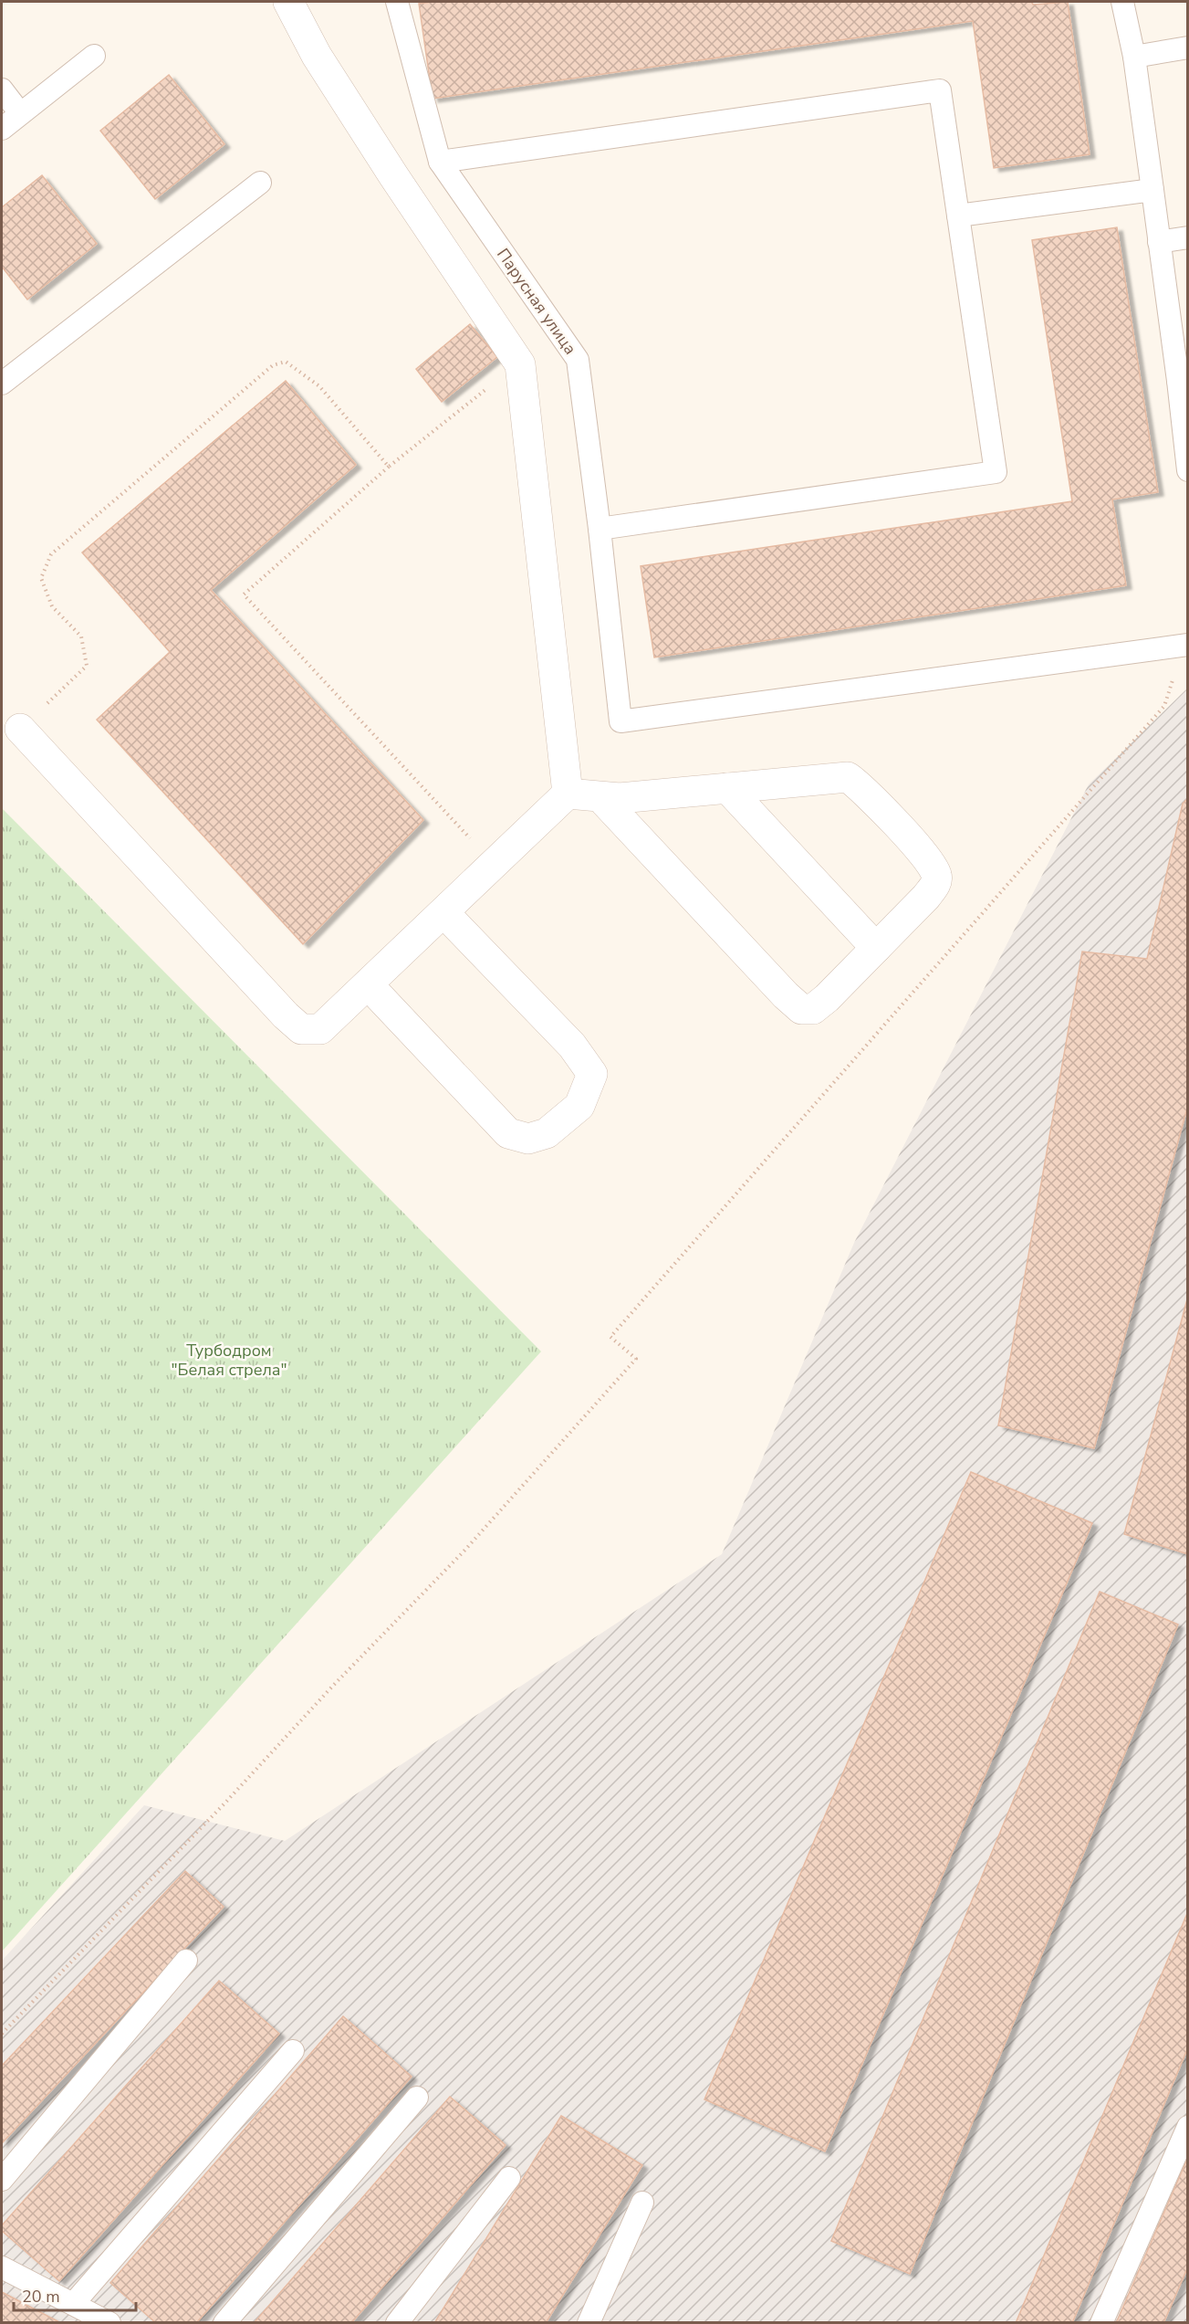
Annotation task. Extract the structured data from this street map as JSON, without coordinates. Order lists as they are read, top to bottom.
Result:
{
  "streets": {
    "lane": ["Парусная улица"]
  },
  "parks": ["Турбодром \"Белая стрела\""],
  "scale_bar": "20 m"
}
